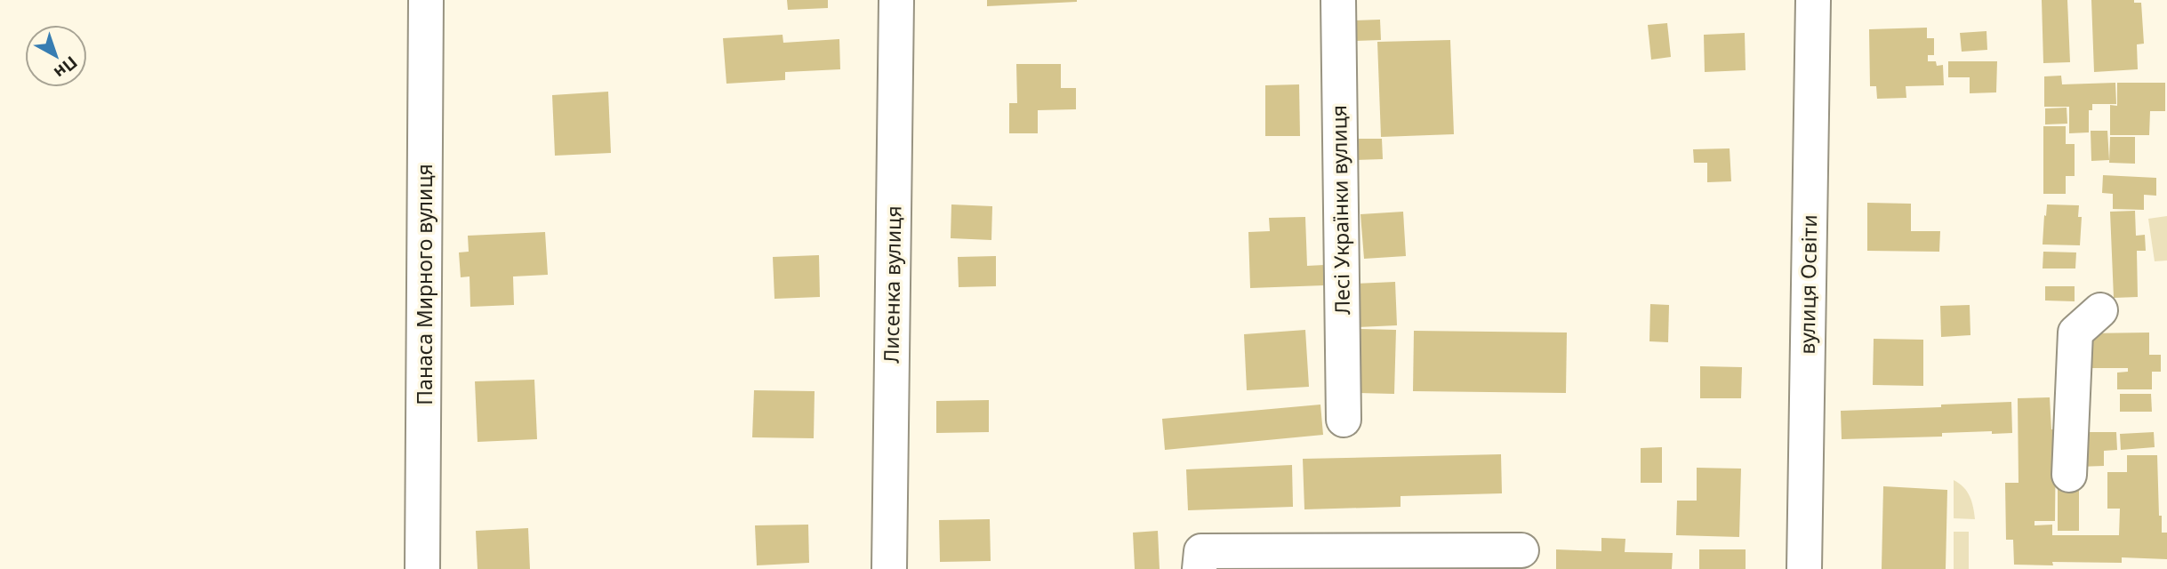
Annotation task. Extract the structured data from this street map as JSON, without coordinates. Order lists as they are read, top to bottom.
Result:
{
  "streets": {
    "street": [
      "Лесі Українки вулиця",
      "Панаса Мирного вулиця",
      "Лисенка вулиця",
      "вулиця Освіти"
    ]
  },
  "north": "bottom right"
}
